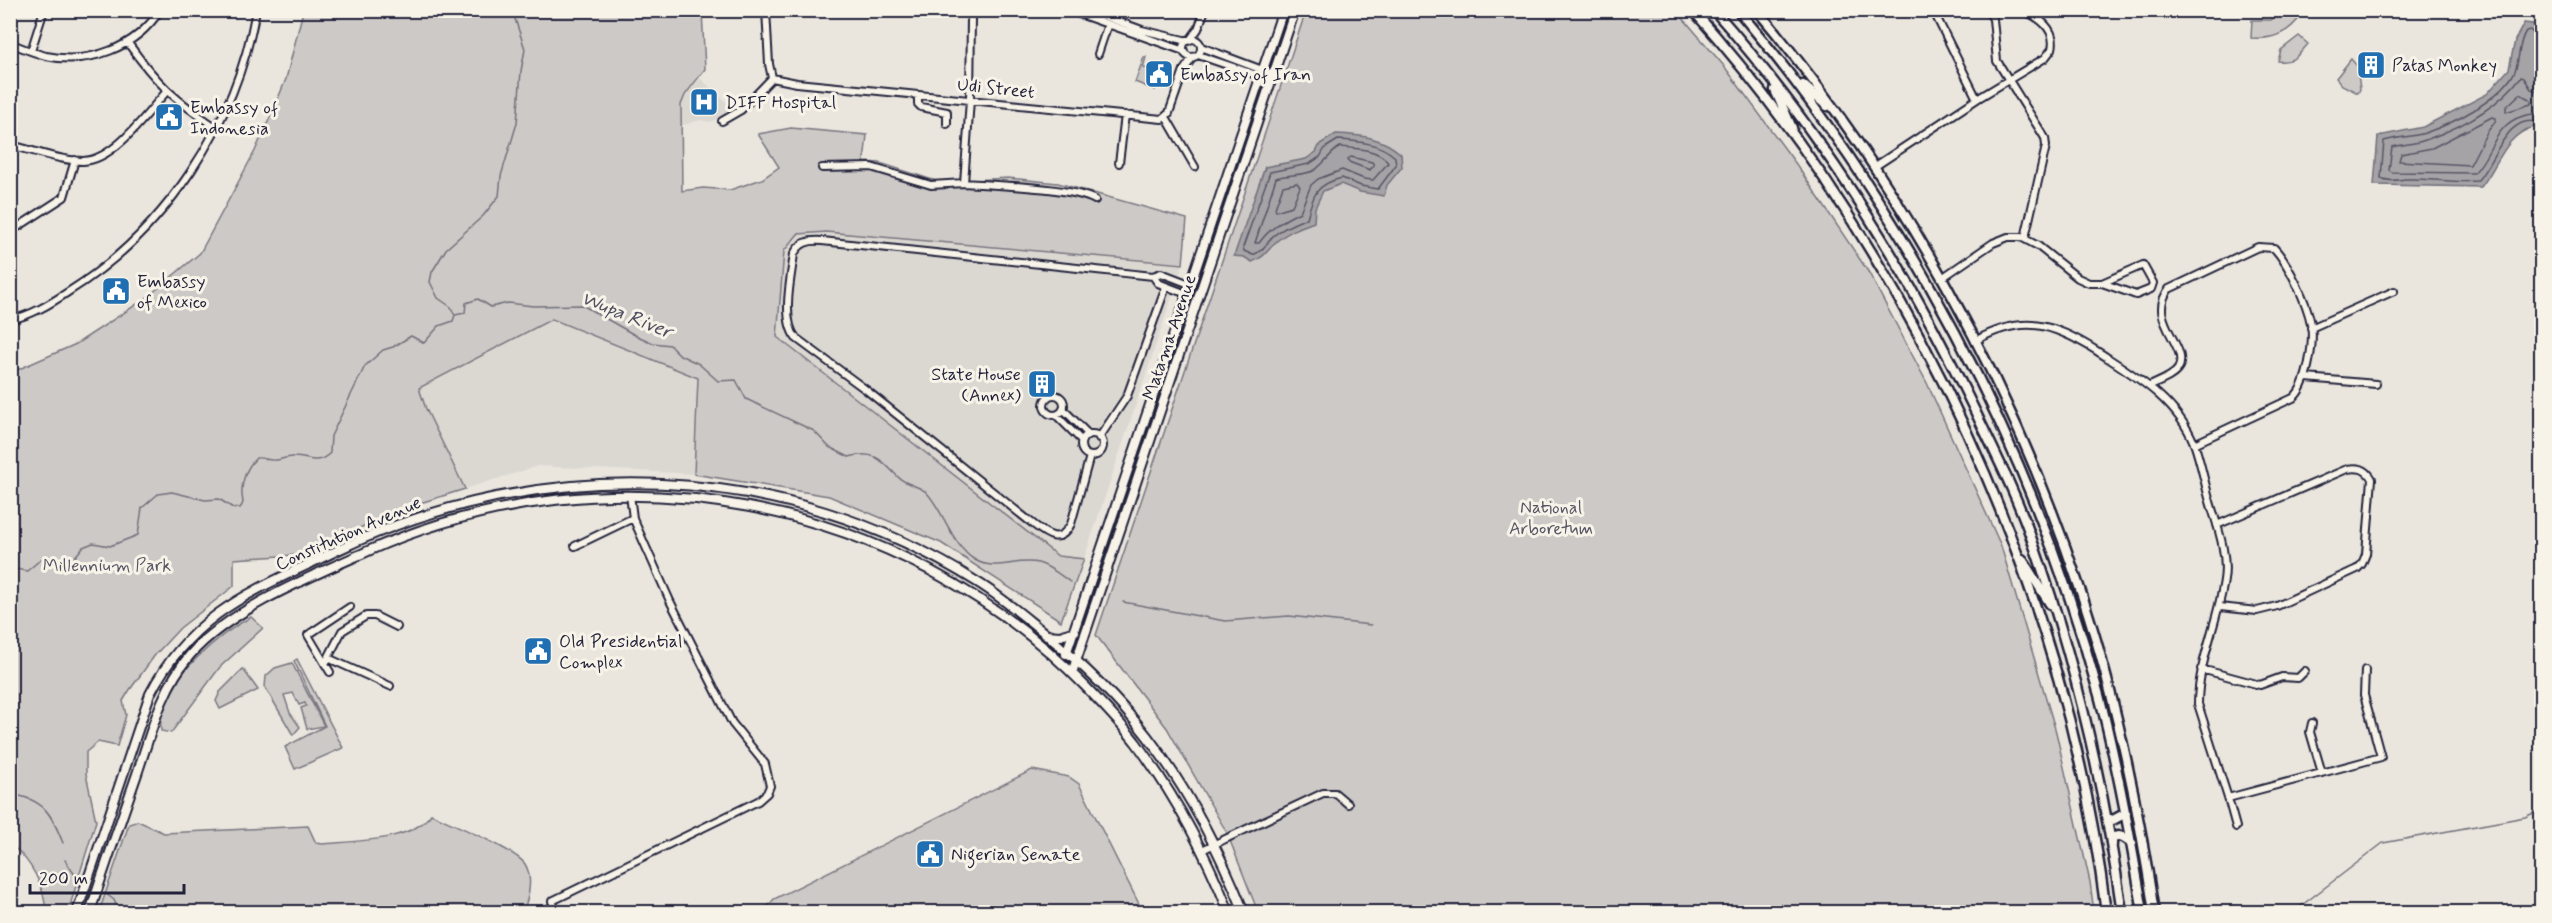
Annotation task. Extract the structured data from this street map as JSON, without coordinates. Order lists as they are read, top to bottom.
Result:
{
  "streets": {
    "main road": ["Matama Avenue", "Constitution Avenue"],
    "street": ["Udi Street"]
  },
  "crossings": [
    ["Matama Avenue", "Constitution Avenue"]
  ],
  "water": ["Wupa River"],
  "parks": ["National Arboretum", "Millennium Park"],
  "places": {
    "building": ["Patas Monkey", "State House (Annex)"],
    "public building": [
      "Embassy of Iran",
      "Embassy of Indonesia",
      "Embassy of Mexico",
      "Old Presidential Complex",
      "Nigerian Senate"
    ],
    "hospital": ["DIFF Hospital"]
  },
  "scale_bar": "200 m"
}
